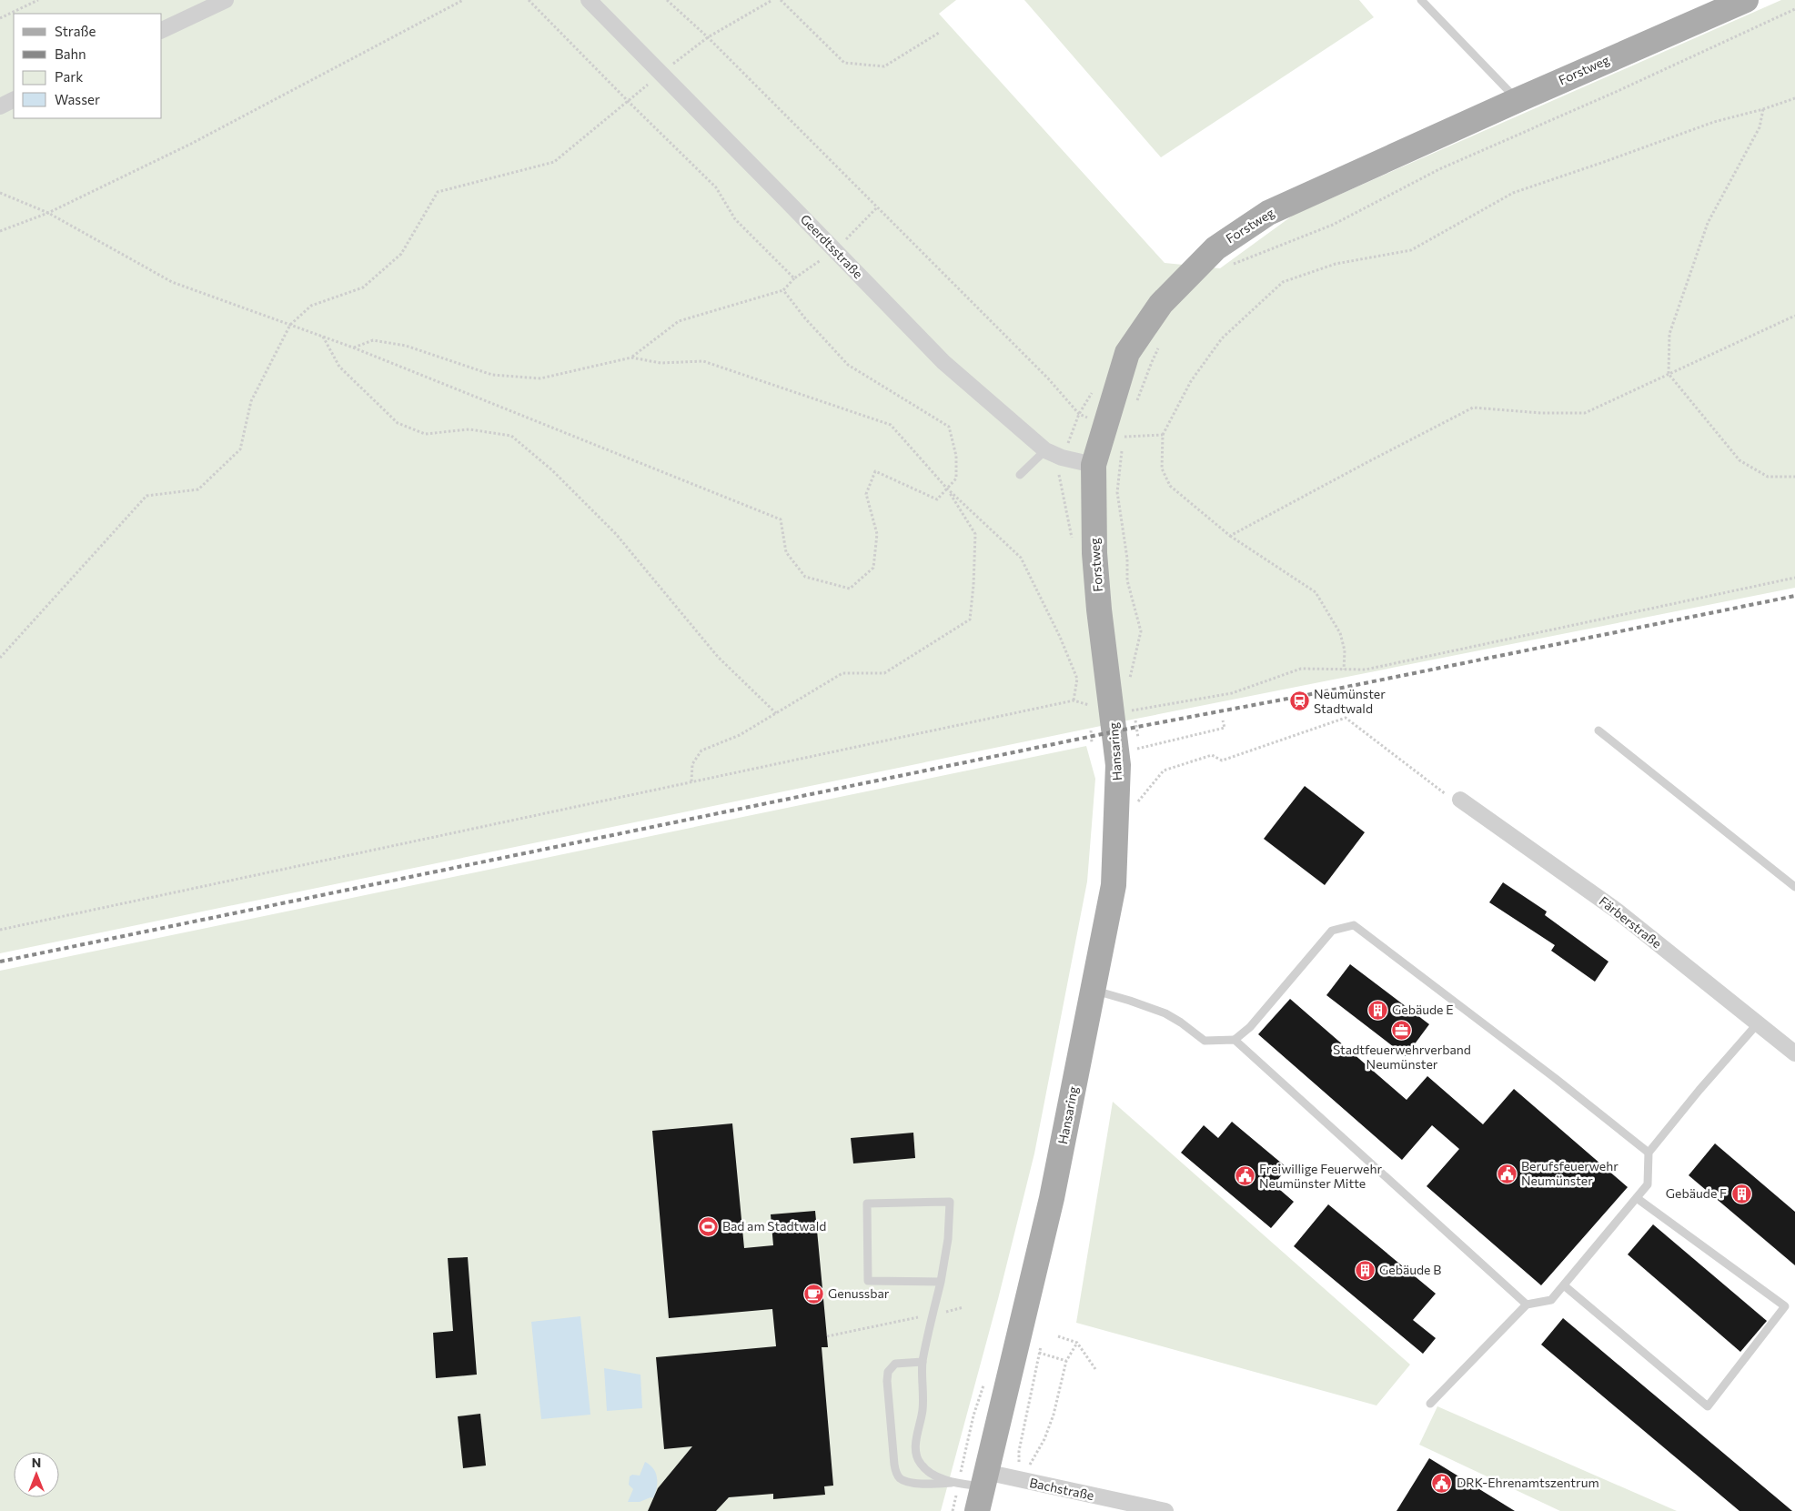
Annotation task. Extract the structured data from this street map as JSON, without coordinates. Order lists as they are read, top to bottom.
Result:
{
  "streets": {
    "main road": ["Forstweg", "Hansaring"],
    "street": ["Geerdtsstraße", "Färberstraße", "Bachstraße"]
  },
  "crossings": [
    ["Forstweg", "Geerdtsstraße"],
    ["Forstweg", "Hansaring"],
    ["Hansaring", "Bachstraße"]
  ],
  "places": {
    "station": ["Neumünster Stadtwald"],
    "building": ["Gebäude E", "Gebäude F", "Gebäude B"],
    "office": ["Stadtfeuerwehrverband Neumünster"],
    "public building": ["Berufsfeuerwehr Neumünster", "Freiwillige Feuerwehr Neumünster Mitte", "DRK-Ehrenamtszentrum"],
    "sports": ["Bad am Stadtwald"],
    "cafe": ["Genussbar"]
  },
  "legend": [
    "Straße",
    "Bahn",
    "Park",
    "Wasser"
  ],
  "north": "top"
}
